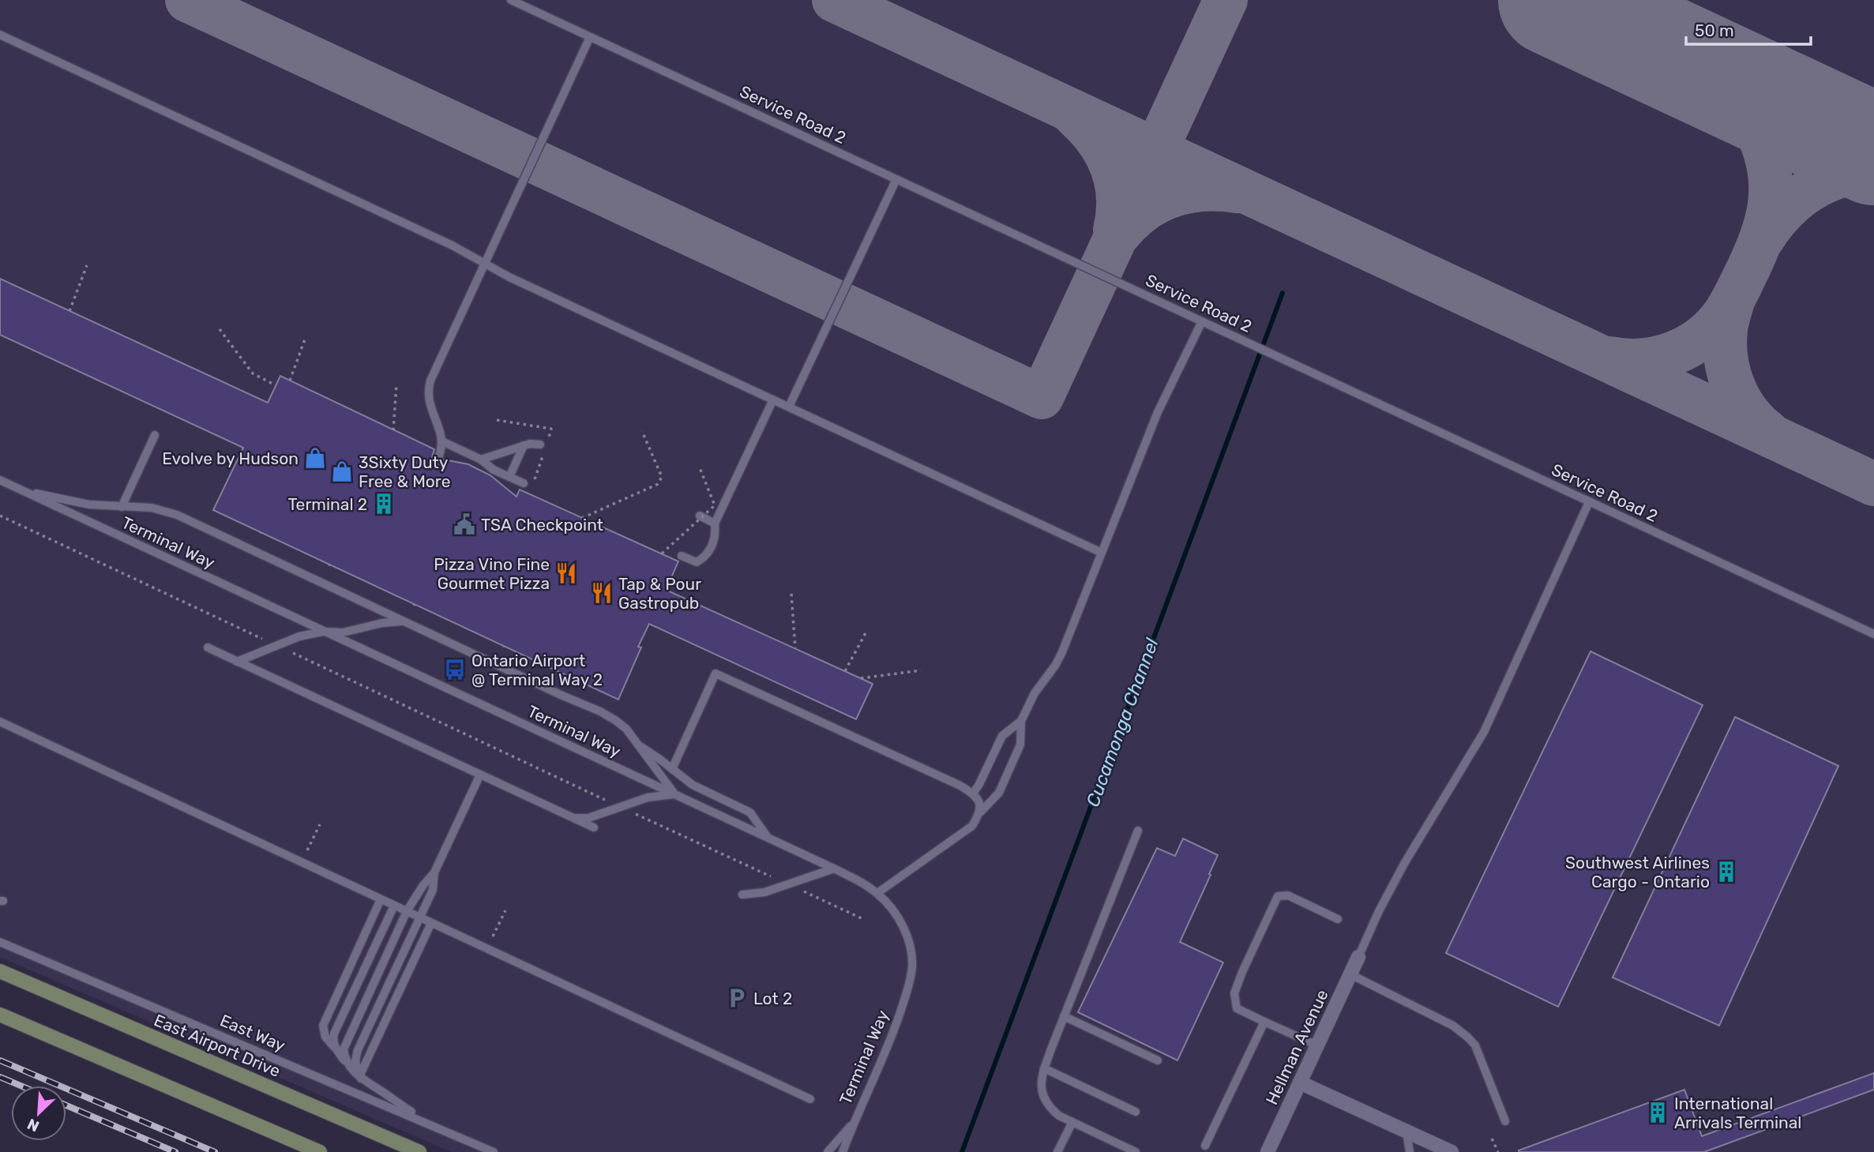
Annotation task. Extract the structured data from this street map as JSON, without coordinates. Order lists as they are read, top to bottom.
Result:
{
  "streets": {
    "main road": ["East Airport Drive"],
    "street": ["Hellman Avenue"],
    "lane": ["Service Road 2", "Terminal Way", "East Way"]
  },
  "water": ["Cucamonga Channel"],
  "places": {
    "shop": ["Evolve by Hudson", "3Sixty Duty Free & More"],
    "building": ["Terminal 2", "Southwest Airlines Cargo - Ontario", "International Arrivals Terminal"],
    "public building": ["TSA Checkpoint"],
    "restaurant": ["Pizza Vino Fine Gourmet Pizza", "Tap & Pour Gastropub"],
    "bus stop": ["Ontario Airport @ Terminal Way 2"],
    "parking": ["Lot 2"]
  },
  "scale_bar": "50 m",
  "north": "bottom left"
}
